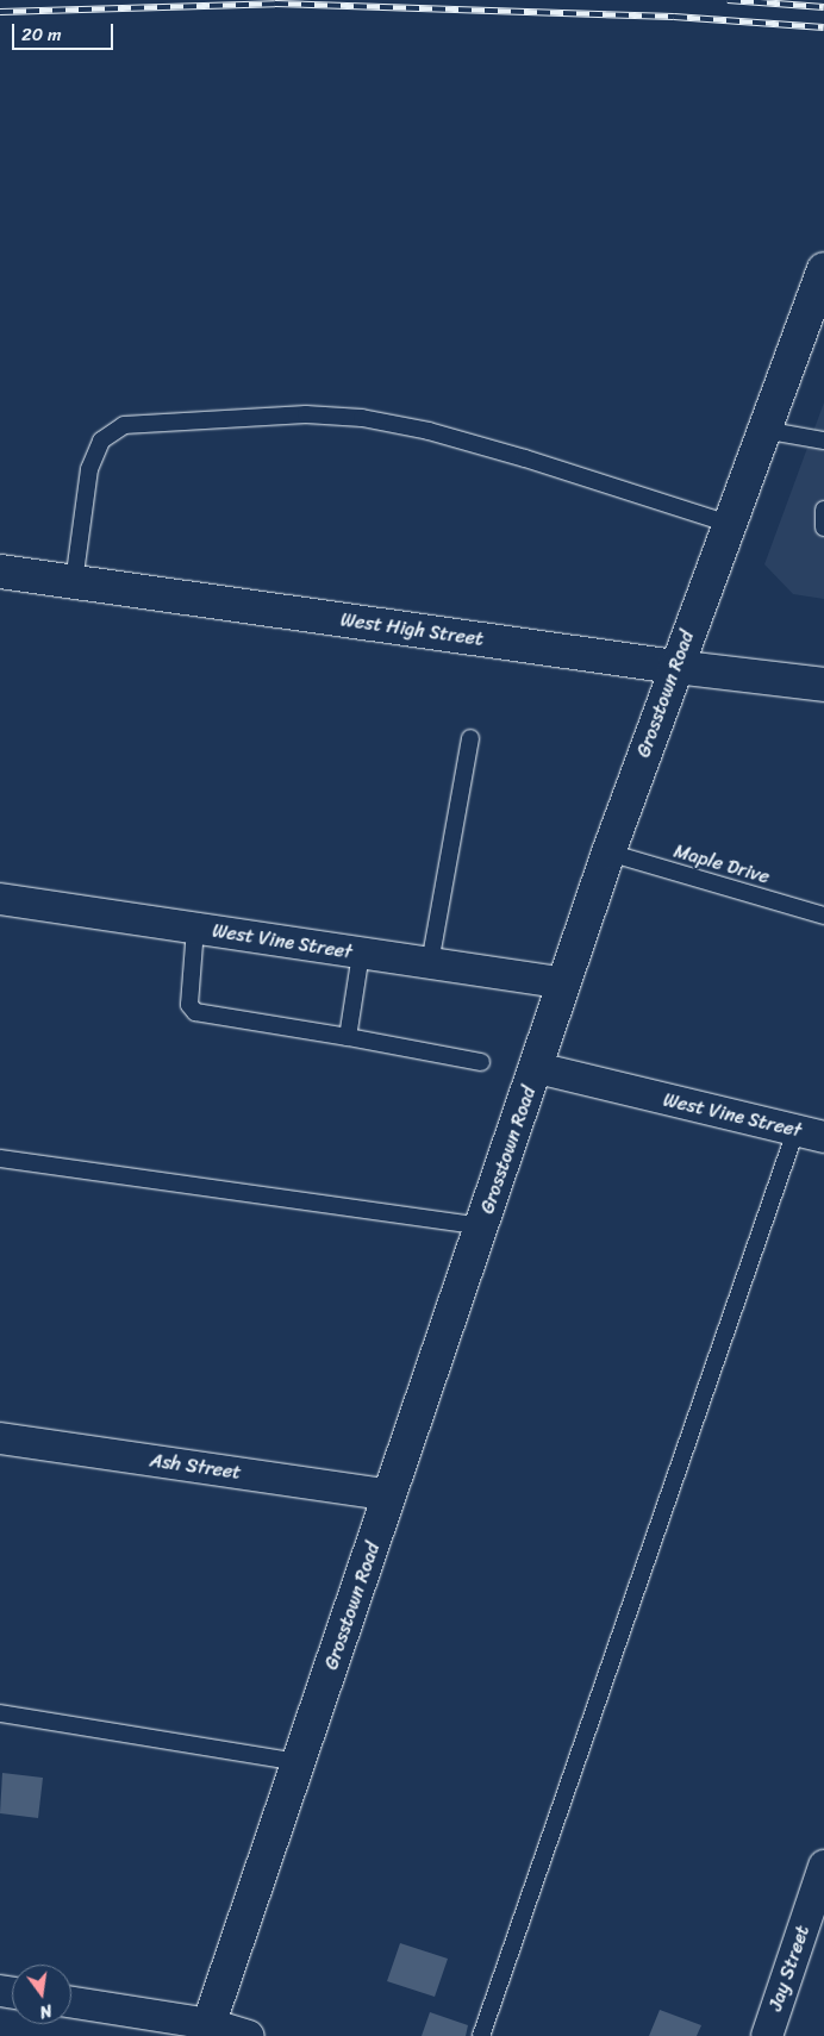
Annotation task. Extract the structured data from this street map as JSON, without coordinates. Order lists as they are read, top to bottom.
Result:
{
  "streets": {
    "street": [
      "West High Street",
      "Grosstown Road",
      "West Vine Street",
      "Ash Street",
      "Jay Street"
    ],
    "lane": ["Maple Drive"]
  },
  "crossings": [
    ["West High Street", "Grosstown Road"],
    ["Grosstown Road", "Maple Drive"],
    ["Grosstown Road", "West Vine Street"],
    ["Grosstown Road", "Ash Street"]
  ],
  "scale_bar": "20 m",
  "north": "bottom"
}
